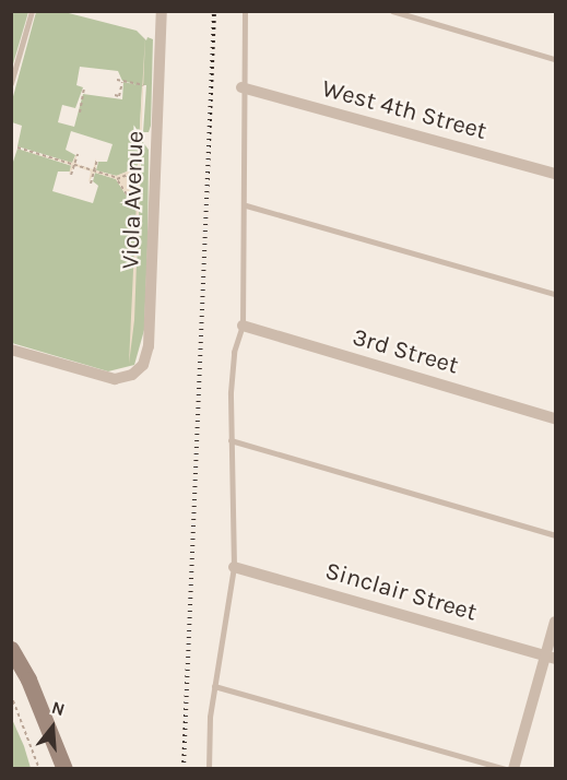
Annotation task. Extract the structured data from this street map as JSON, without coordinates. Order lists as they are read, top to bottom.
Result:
{
  "streets": {
    "street": [
      "West 4th Street",
      "Viola Avenue",
      "3rd Street",
      "Sinclair Street"
    ]
  },
  "north": "top"
}
